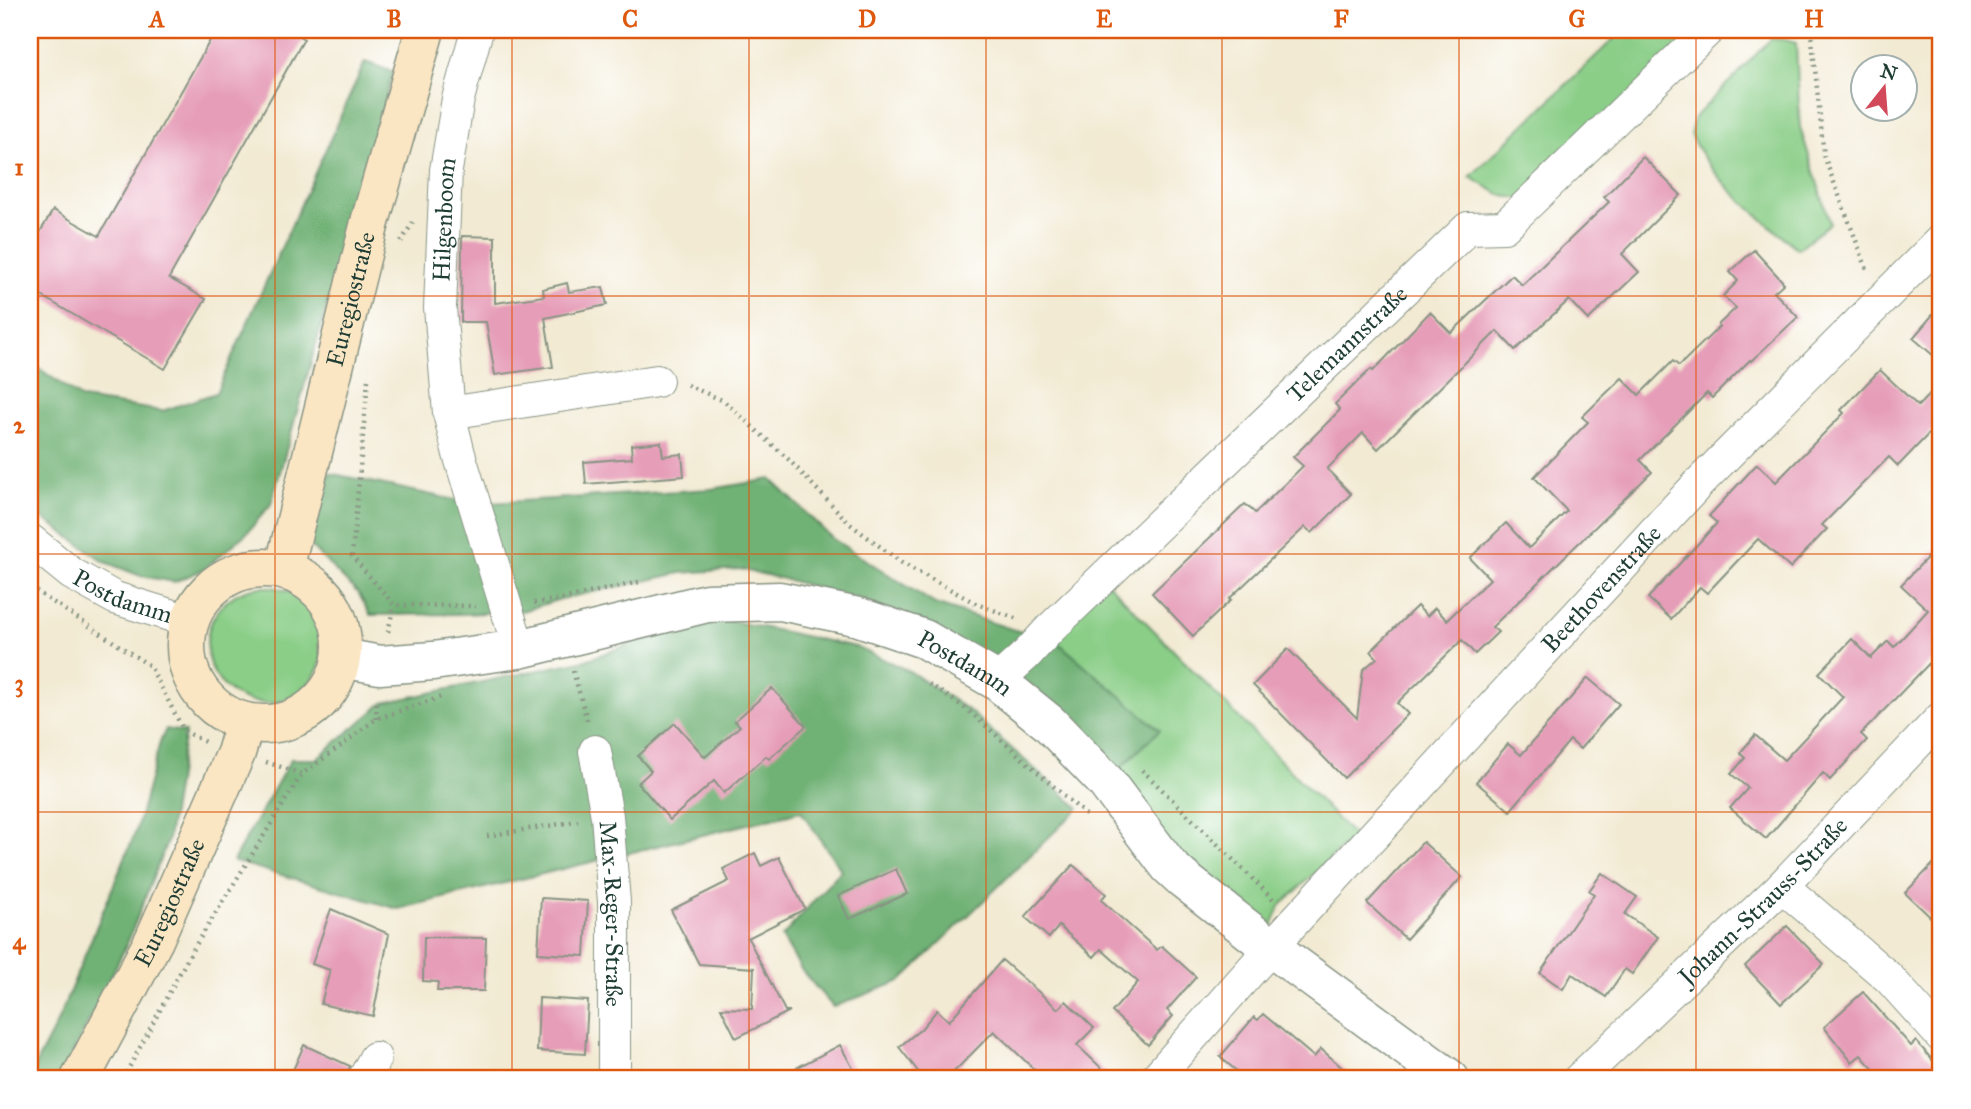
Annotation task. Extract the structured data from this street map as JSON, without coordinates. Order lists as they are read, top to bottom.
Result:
{
  "streets": {
    "main road": ["Euregiostraße"],
    "street": [
      "Hilgenboom",
      "Telemannstraße",
      "Beethovenstraße",
      "Postdamm",
      "Johann-Strauss-Straße",
      "Max-Reger-Straße"
    ]
  },
  "crossings": [
    ["Hilgenboom", "Postdamm"],
    ["Euregiostraße", "Postdamm"],
    ["Telemannstraße", "Postdamm"],
    ["Beethovenstraße", "Postdamm"]
  ],
  "north": "top",
  "grid": {
    "columns": [
      "A",
      "B",
      "C",
      "D",
      "E",
      "F",
      "G",
      "H"
    ],
    "rows": [
      "1",
      "2",
      "3",
      "4"
    ]
  }
}
